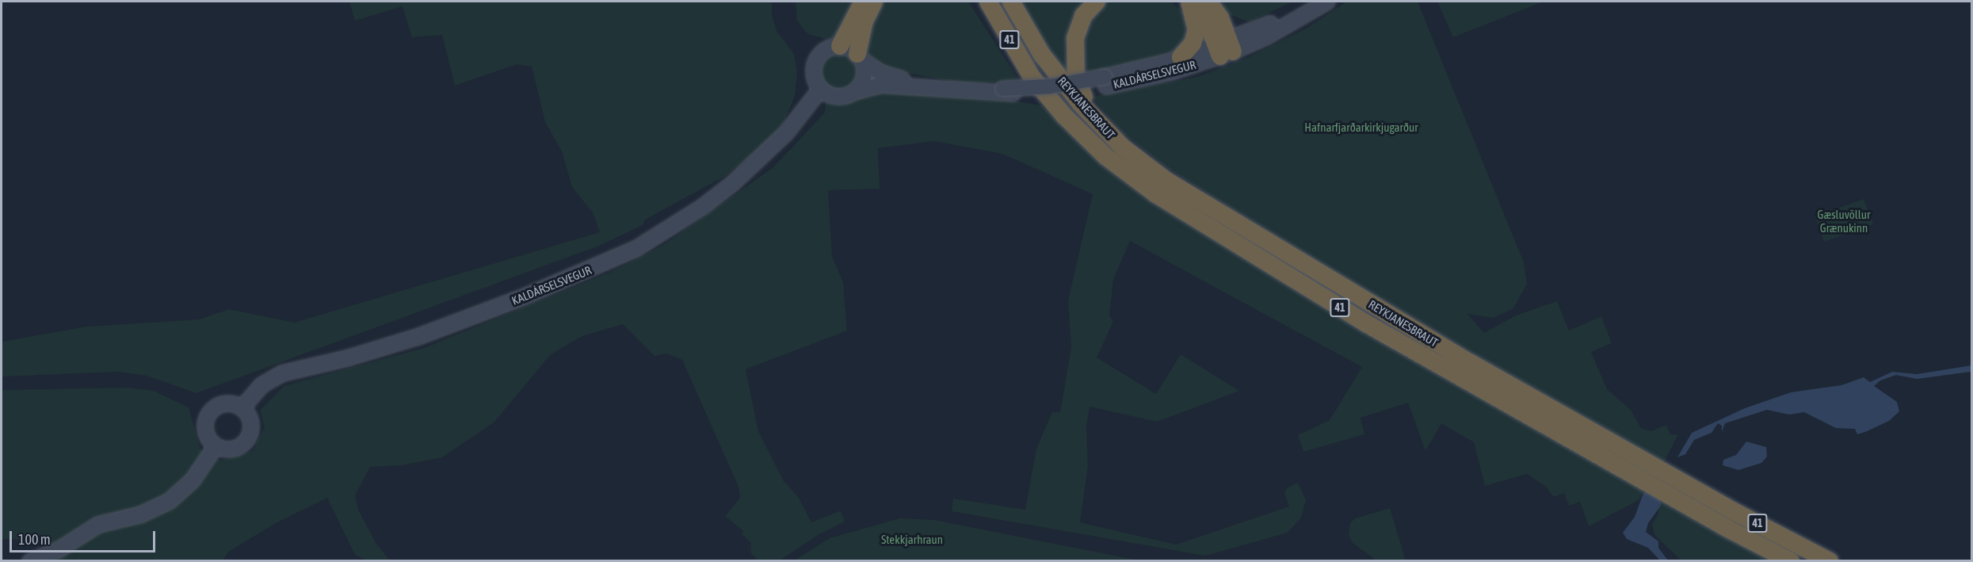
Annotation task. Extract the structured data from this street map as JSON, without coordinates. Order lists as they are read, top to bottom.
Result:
{
  "streets": {
    "highway": ["41", "REYKJANESBRAUT"],
    "main road": ["KALDÁRSELSVEGUR"]
  },
  "parks": ["Hafnarfjarðarkirkjugarður", "Gæsluvöllur Grænukinn", "Stekkjarhraun"],
  "scale_bar": "100 m"
}
